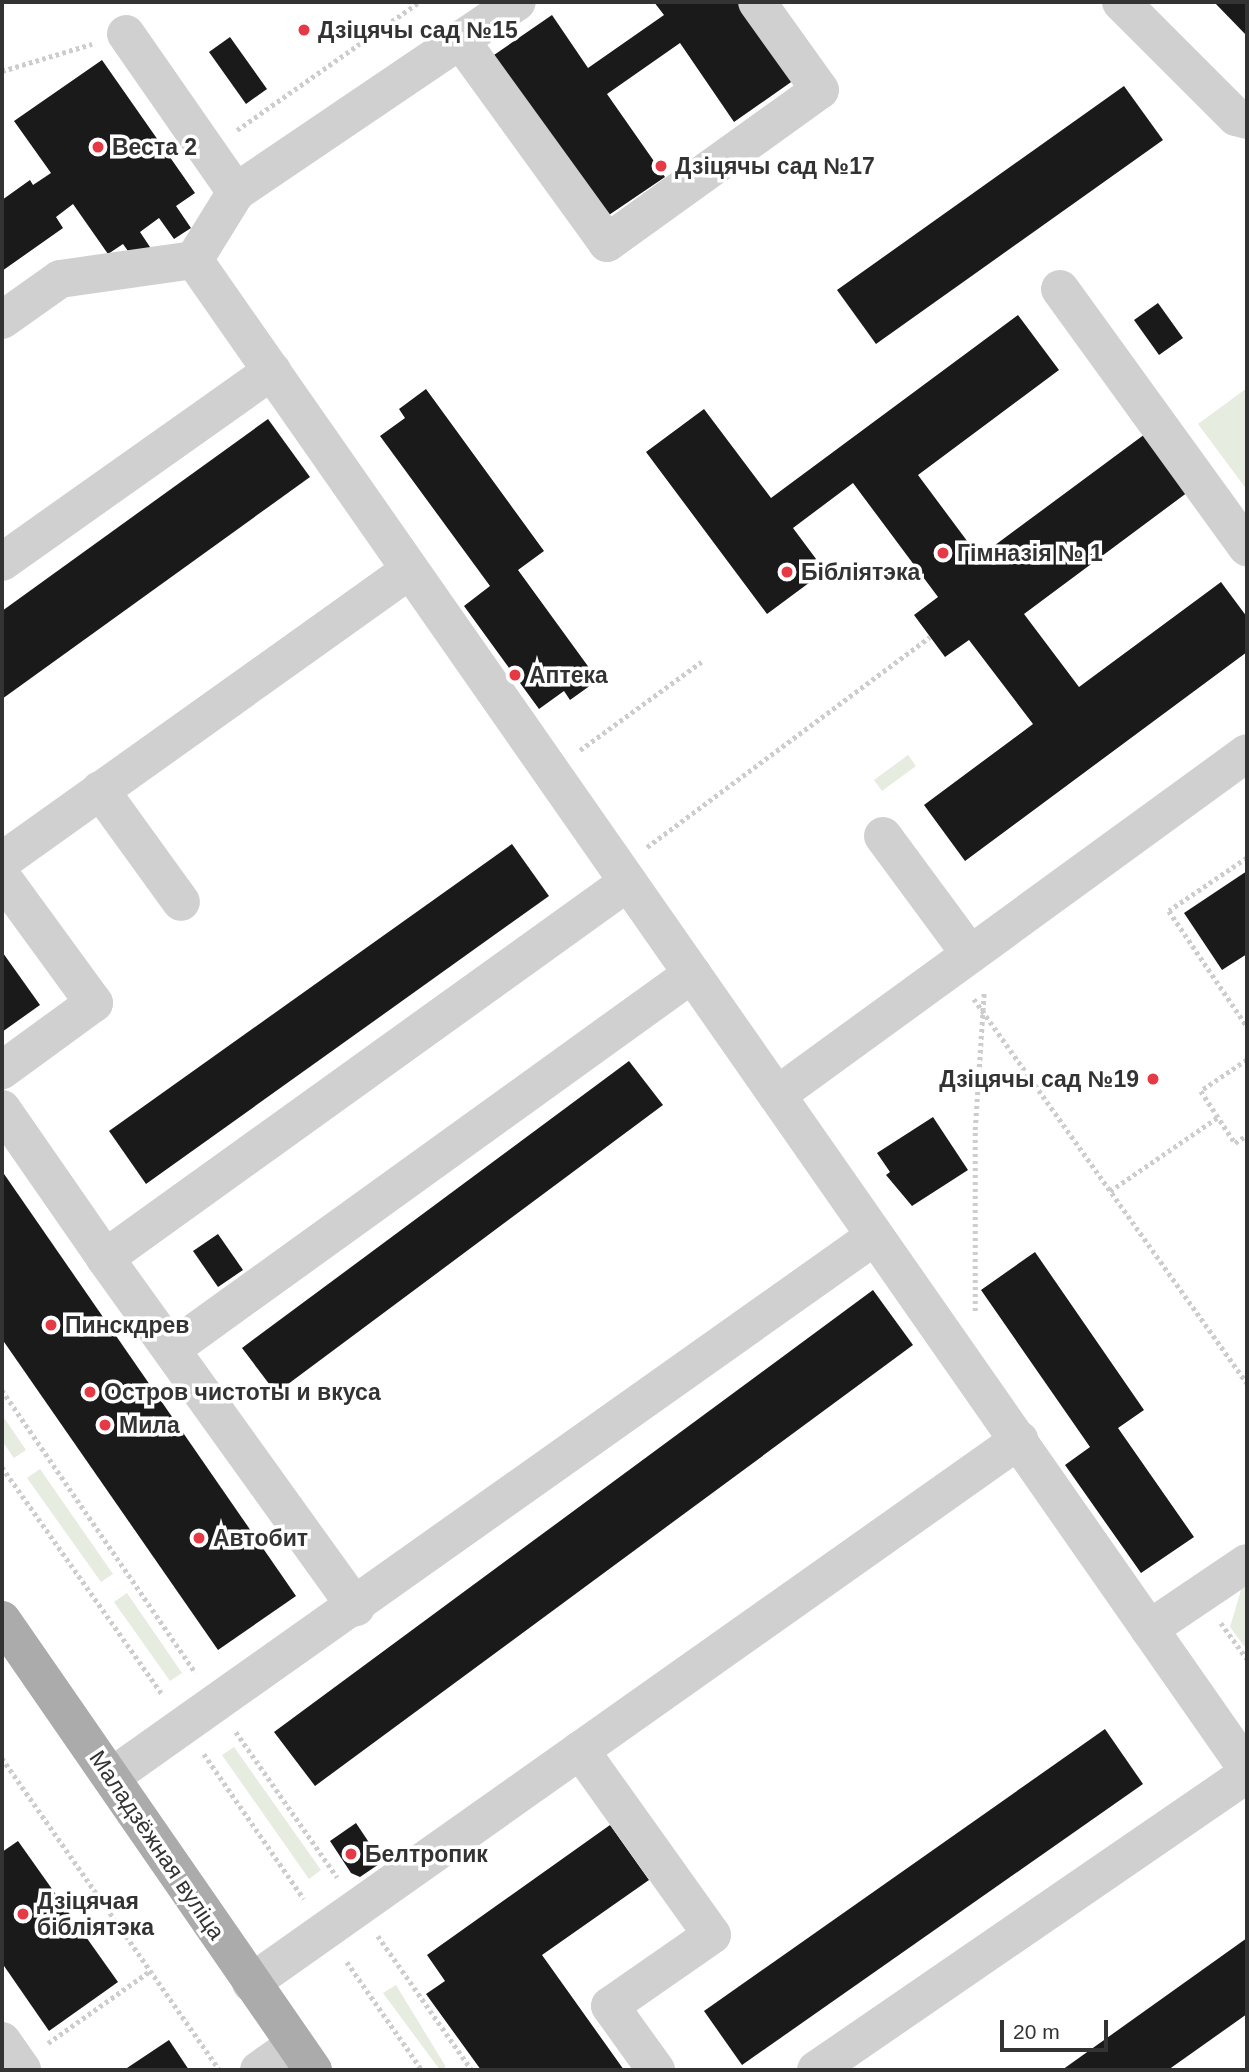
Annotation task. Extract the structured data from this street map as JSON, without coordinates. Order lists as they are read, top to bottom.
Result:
{
  "streets": {
    "main road": ["Маладзёжная вуліца"]
  },
  "places": [
    "Дзіцячы сад №15",
    "Веста 2",
    "Дзіцячы сад №17",
    "Гімназія № 1",
    "Бібліятэка",
    "Аптека",
    "Дзіцячы сад №19",
    "Пинскдрев",
    "Остров чистоты и вкуса",
    "Мила",
    "Автобит",
    "Белтропик",
    "Дзіцячая бібліятэка"
  ],
  "scale_bar": "20 m"
}
